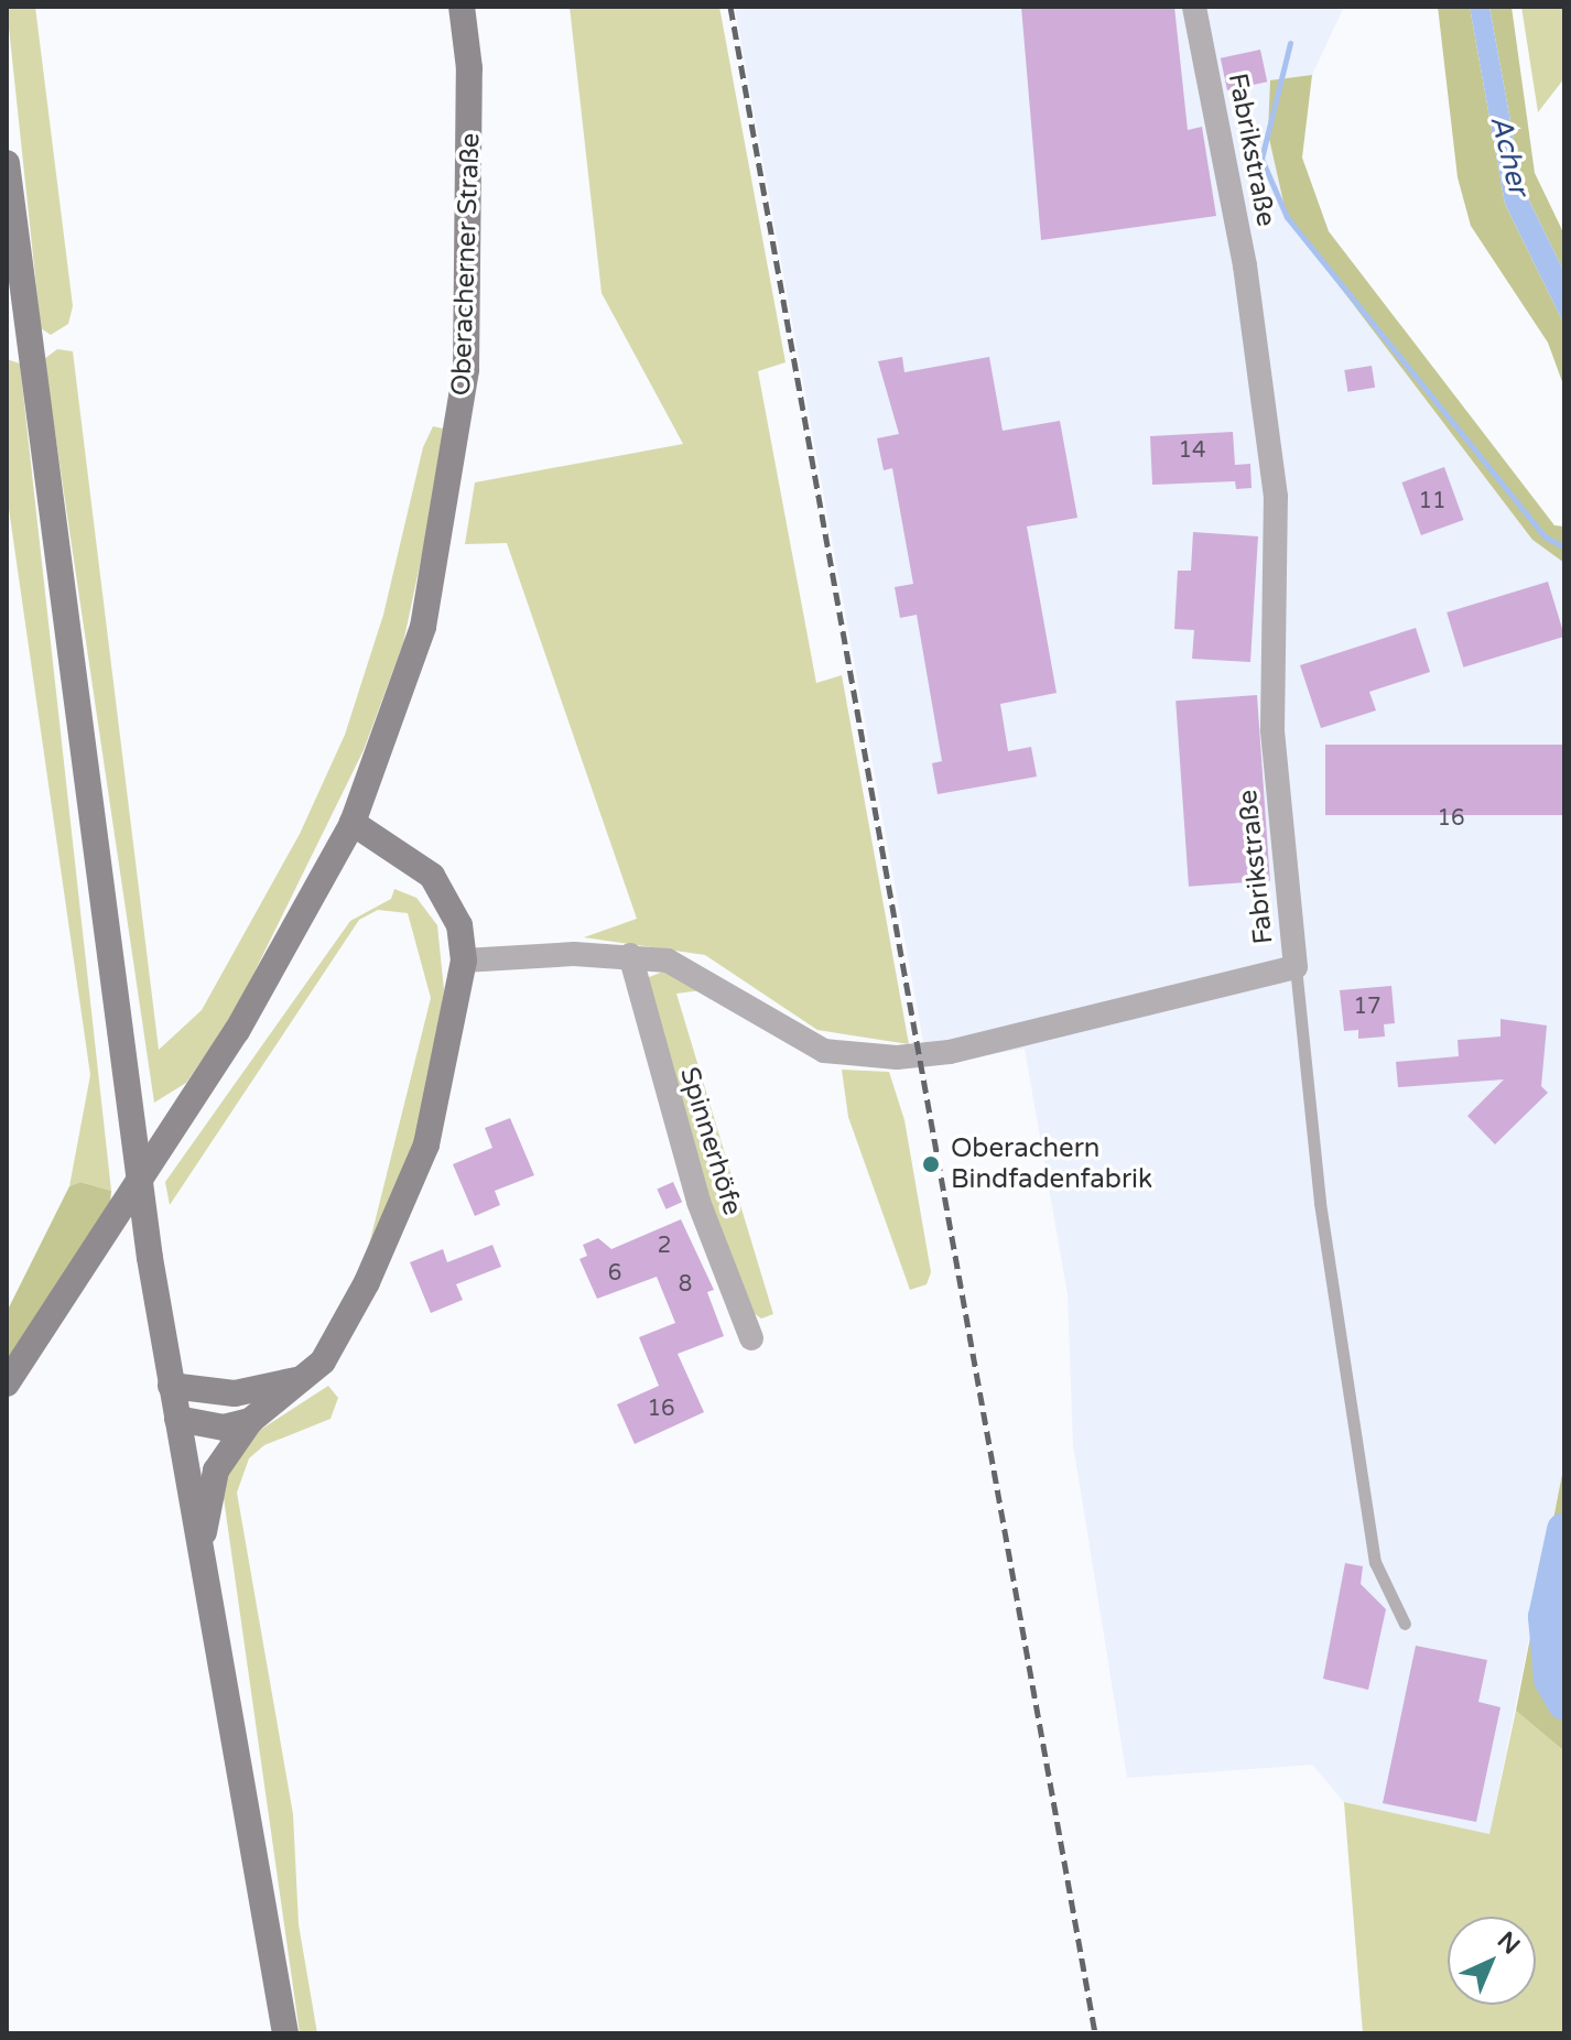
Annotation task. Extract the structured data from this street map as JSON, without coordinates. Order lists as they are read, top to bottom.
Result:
{
  "streets": {
    "main road": ["Oberacherner Straße"],
    "street": ["Fabrikstraße", "Spinnerhöfe"]
  },
  "crossings": [
    ["Fabrikstraße", "Spinnerhöfe"]
  ],
  "water": ["Acher"],
  "places": ["Oberachern Bindfadenfabrik"],
  "house_numbers": [
    "14",
    "11",
    "16",
    "17",
    "2",
    "6",
    "8",
    "16"
  ],
  "north": "top right"
}
